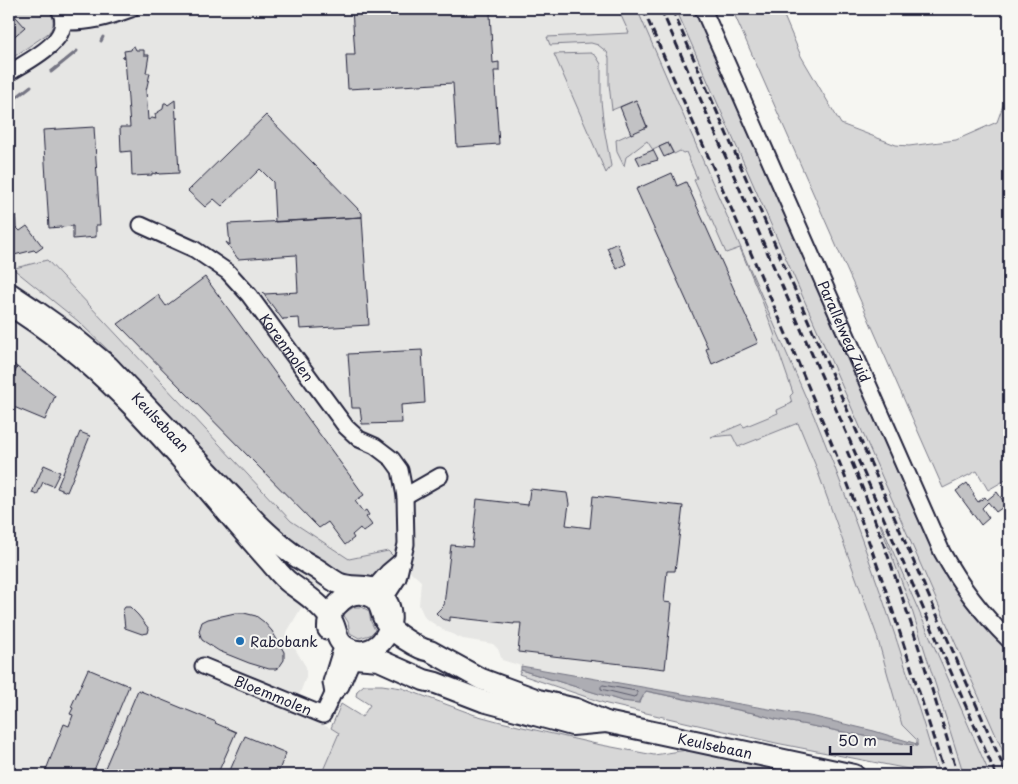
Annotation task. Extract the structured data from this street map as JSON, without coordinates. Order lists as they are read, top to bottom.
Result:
{
  "streets": {
    "main road": ["Keulsebaan"],
    "street": ["Parallelweg Zuid", "Korenmolen", "Bloemmolen"]
  },
  "crossings": [
    ["Korenmolen", "Keulsebaan"],
    ["Korenmolen", "Bloemmolen"],
    ["Keulsebaan", "Bloemmolen"]
  ],
  "places": ["Rabobank"],
  "scale_bar": "50 m"
}
